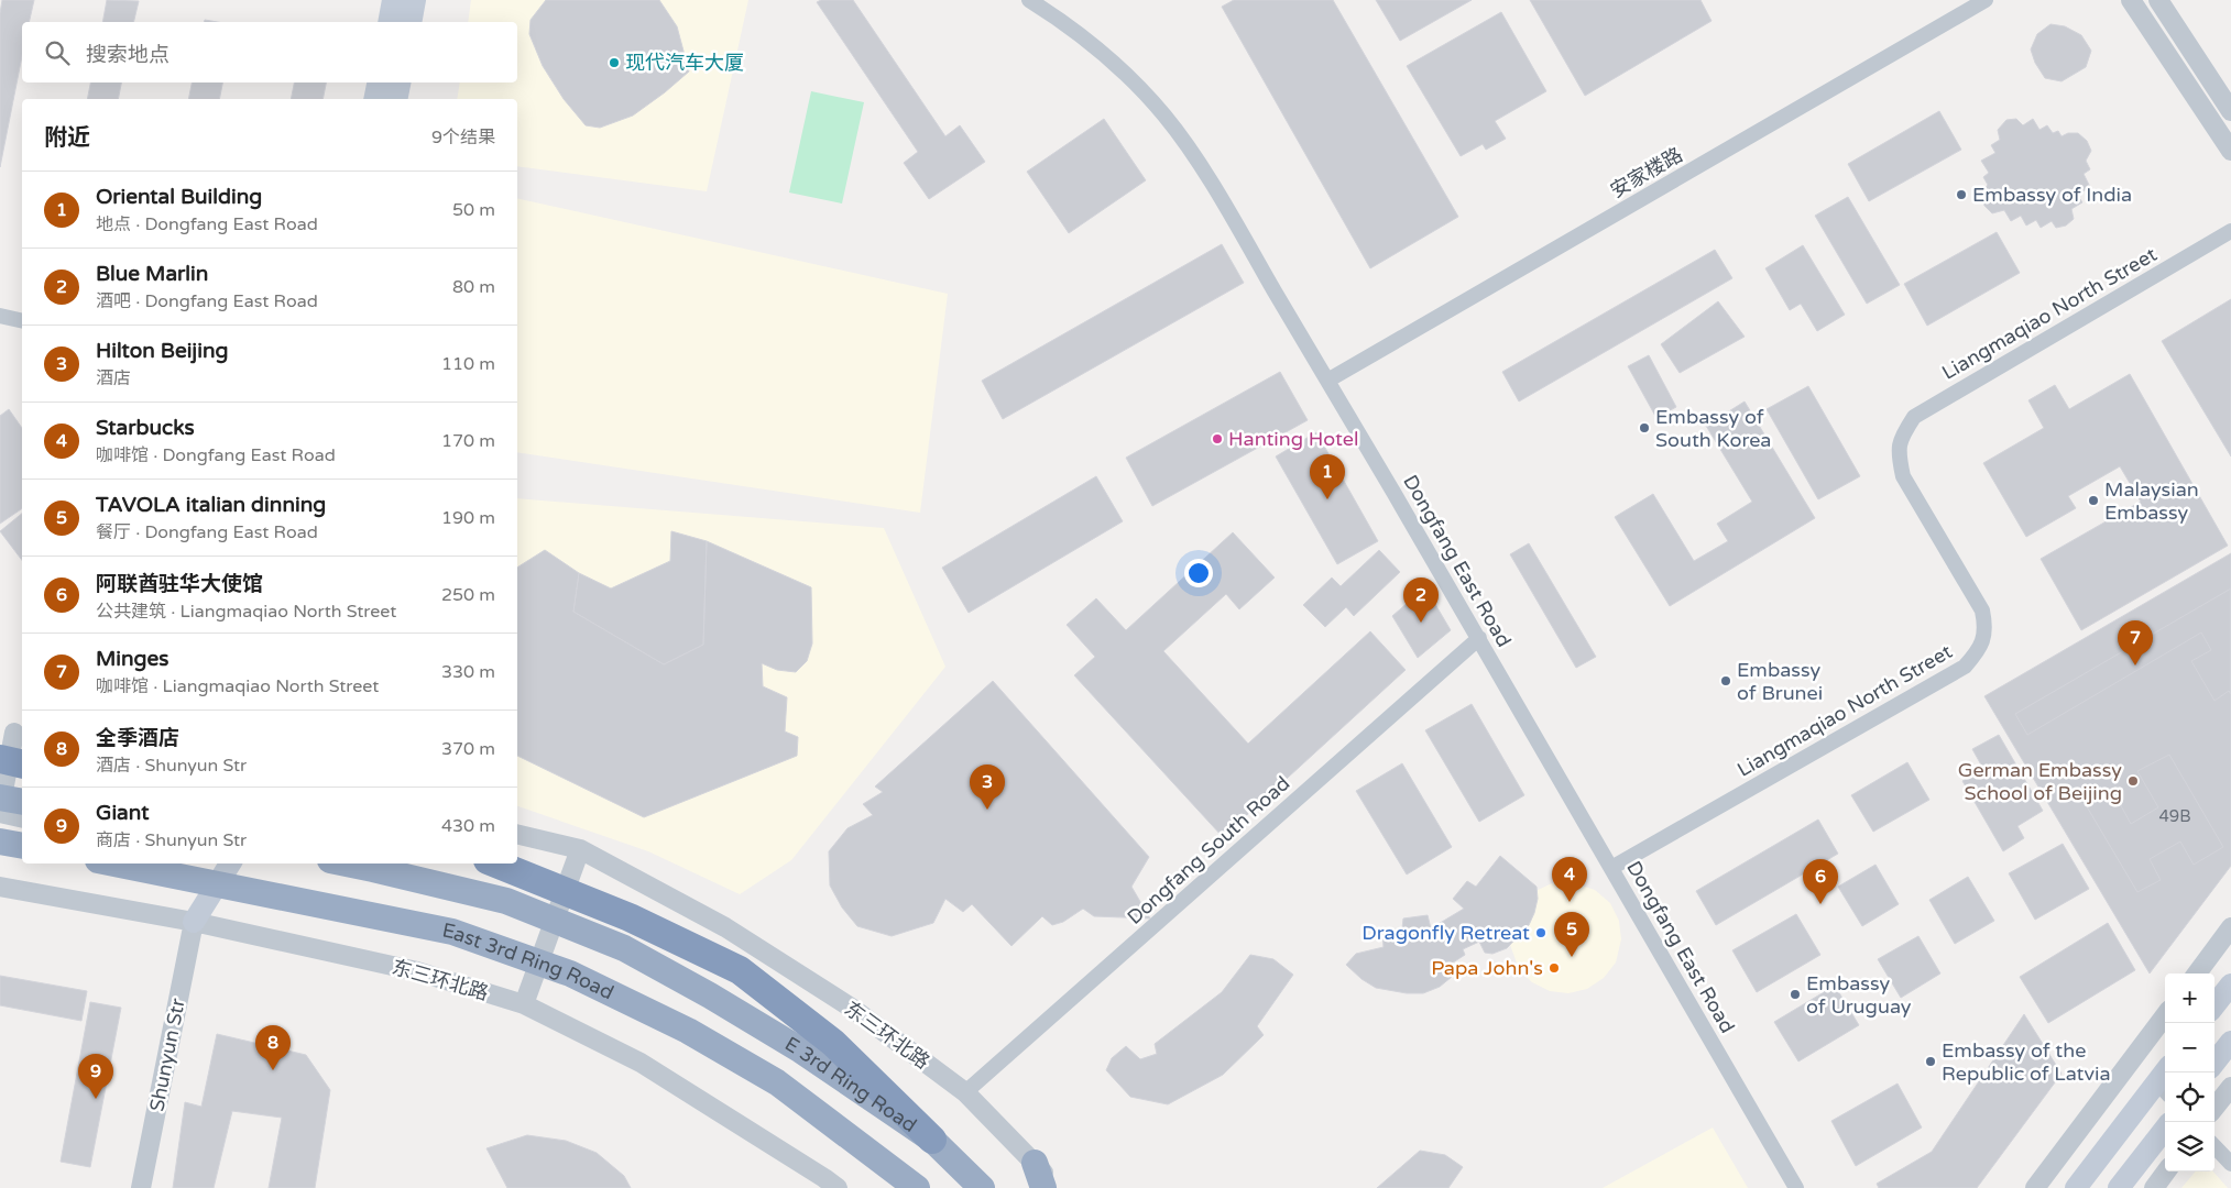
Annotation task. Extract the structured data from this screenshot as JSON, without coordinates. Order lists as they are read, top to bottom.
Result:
{
  "streets": {
    "highway": ["East 3rd Ring Road", "E 3rd Ring Road"],
    "street": [
      "安家楼路",
      "Liangmaqiao North Street",
      "Dongfang East Road",
      "Dongfang South Road",
      "东三环北路",
      "Shunyun Str"
    ]
  },
  "crossings": [
    ["安家楼路", "Dongfang East Road"],
    ["Liangmaqiao North Street", "Dongfang East Road"],
    ["Dongfang East Road", "Dongfang South Road"],
    ["Dongfang South Road", "东三环北路"],
    ["东三环北路", "Shunyun Str"]
  ],
  "places": [
    "现代汽车大厦",
    "Embassy of India",
    "Embassy of South Korea",
    "Hanting Hotel",
    "Malaysian Embassy",
    "Embassy of Brunei",
    "German Embassy School of Beijing",
    "Dragonfly Retreat",
    "Papa John's",
    "Embassy of Uruguay",
    "Embassy of the Republic of Latvia"
  ],
  "house_numbers": ["49B"],
  "page": {
    "search": "搜索地点",
    "heading": ["附近", "9个结果"],
    "list": [
      {
        "mark": "1",
        "name": "Oriental Building",
        "note": "地点 · Dongfang East Road",
        "value": "50 m"
      },
      {
        "mark": "2",
        "name": "Blue Marlin",
        "note": "酒吧 · Dongfang East Road",
        "value": "80 m"
      },
      {
        "mark": "3",
        "name": "Hilton Beijing",
        "note": "酒店",
        "value": "110 m"
      },
      {
        "mark": "4",
        "name": "Starbucks",
        "note": "咖啡馆 · Dongfang East Road",
        "value": "170 m"
      },
      {
        "mark": "5",
        "name": "TAVOLA italian dinning",
        "note": "餐厅 · Dongfang East Road",
        "value": "190 m"
      },
      {
        "mark": "6",
        "name": "阿联酋驻华大使馆",
        "note": "公共建筑 · Liangmaqiao North Street",
        "value": "250 m"
      },
      {
        "mark": "7",
        "name": "Minges",
        "note": "咖啡馆 · Liangmaqiao North Street",
        "value": "330 m"
      },
      {
        "mark": "8",
        "name": "全季酒店",
        "note": "酒店 · Shunyun Str",
        "value": "370 m"
      },
      {
        "mark": "9",
        "name": "Giant",
        "note": "商店 · Shunyun Str",
        "value": "430 m"
      }
    ],
    "pins": [
      "1",
      "2",
      "7",
      "3",
      "4",
      "6",
      "5",
      "8",
      "9"
    ],
    "map_buttons": ["+", "−"]
  }
}
